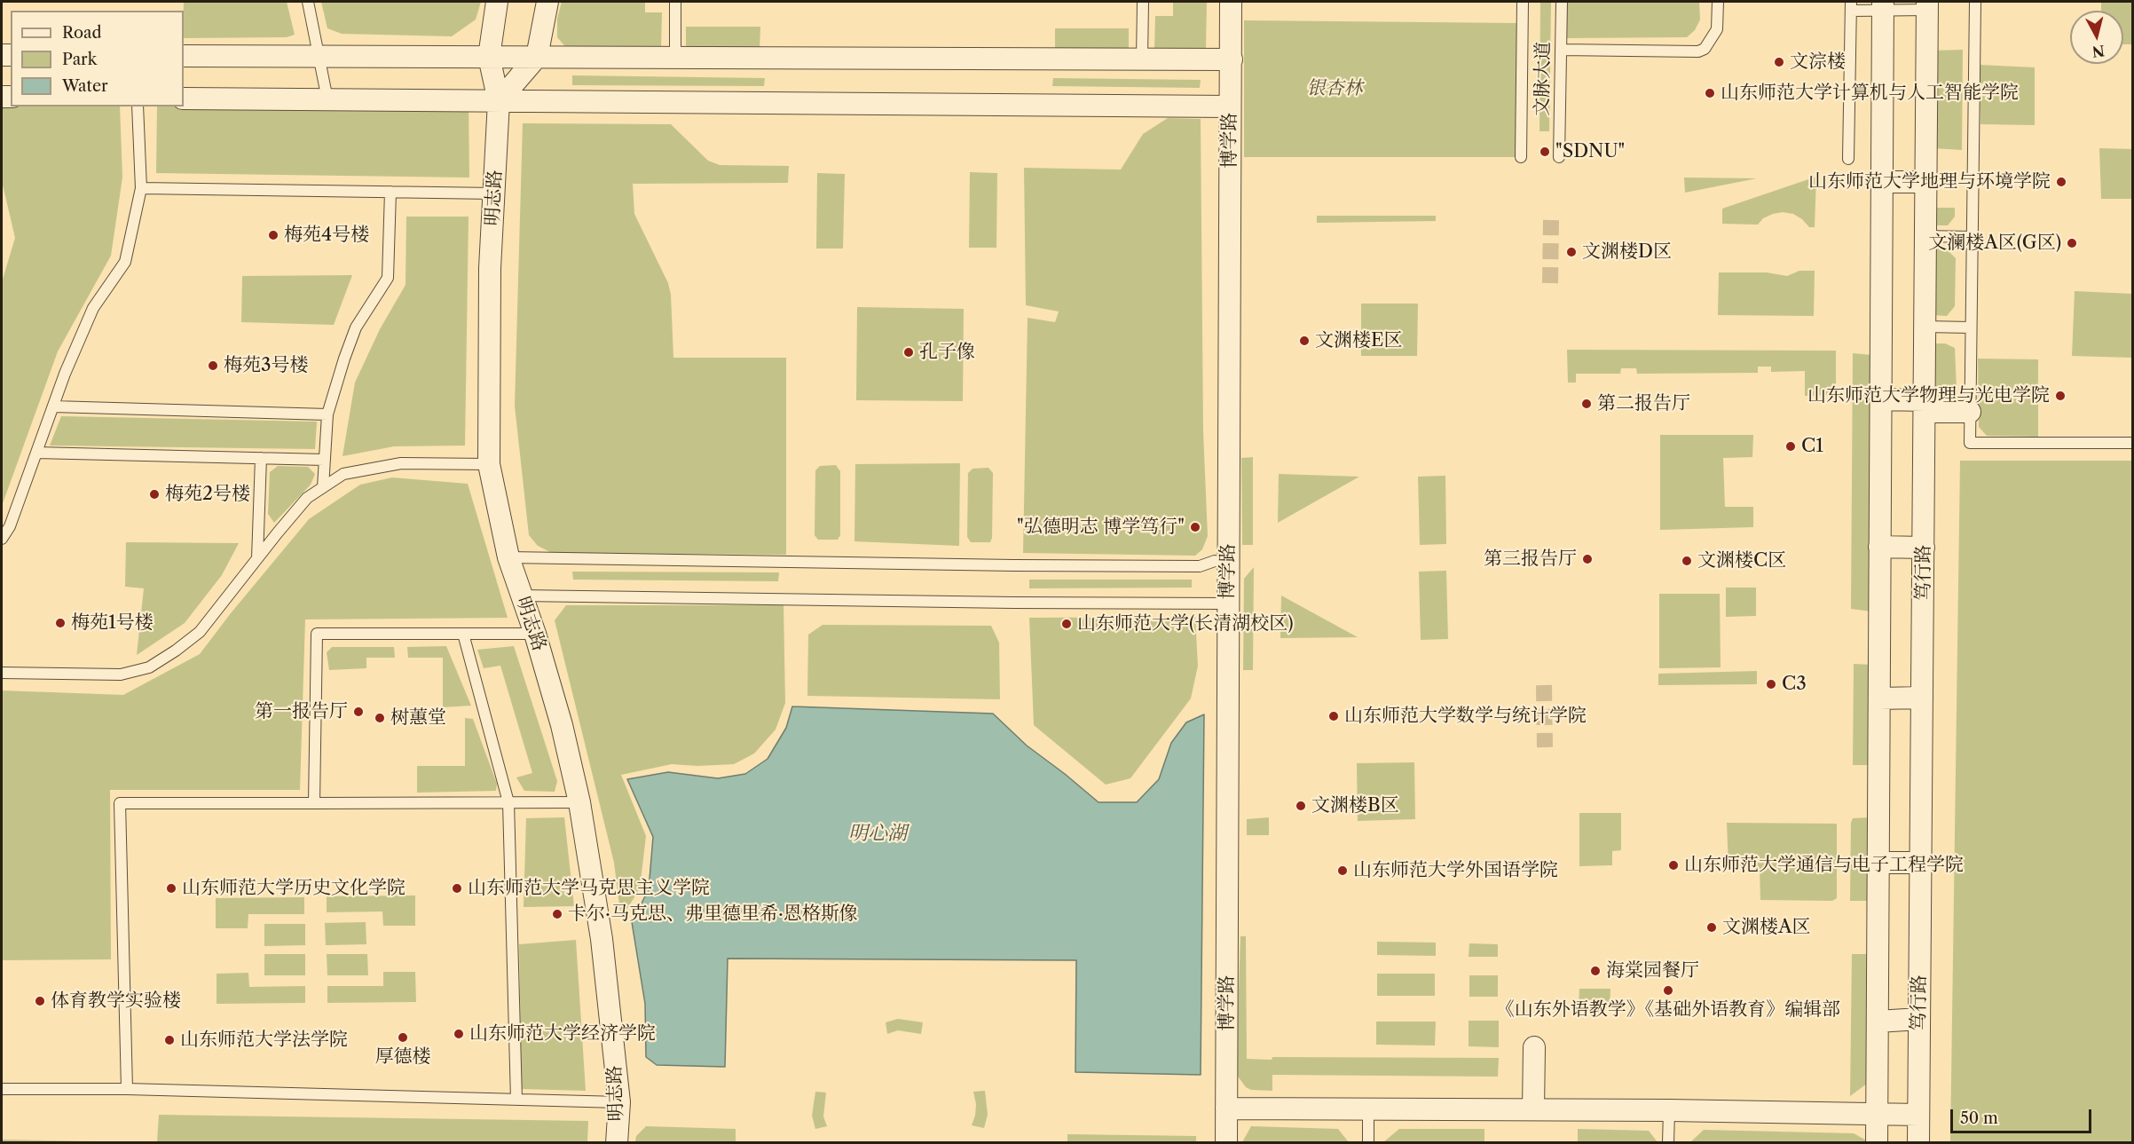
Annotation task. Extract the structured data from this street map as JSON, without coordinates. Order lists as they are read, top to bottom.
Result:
{
  "streets": {
    "street": ["博学路", "明志路", "笃行路"],
    "lane": ["文脉大道"]
  },
  "water": ["明心湖"],
  "parks": ["银杏林"],
  "places": [
    "文淙楼",
    "山东师范大学计算机与人工智能学院",
    "\"SDNU\"",
    "山东师范大学地理与环境学院",
    "梅苑4号楼",
    "文澜楼A区(G区)",
    "文渊楼D区",
    "文渊楼E区",
    "孔子像",
    "梅苑3号楼",
    "山东师范大学物理与光电学院",
    "第二报告厅",
    "C1",
    "梅苑2号楼",
    "\"弘德明志 博学笃行\"",
    "第三报告厅",
    "文渊楼C区",
    "梅苑1号楼",
    "山东师范大学(长清湖校区)",
    "C3",
    "第一报告厅",
    "山东师范大学数学与统计学院",
    "树蕙堂",
    "文渊楼B区",
    "山东师范大学通信与电子工程学院",
    "山东师范大学外国语学院",
    "山东师范大学历史文化学院",
    "山东师范大学马克思主义学院",
    "卡尔·马克思、弗里德里希·恩格斯像",
    "文渊楼A区",
    "海棠园餐厅",
    "《山东外语教学》《基础外语教育》编辑部",
    "体育教学实验楼",
    "山东师范大学经济学院",
    "厚德楼",
    "山东师范大学法学院"
  ],
  "legend": ["Road", "Park", "Water"],
  "scale_bar": "50 m",
  "north": "bottom"
}
